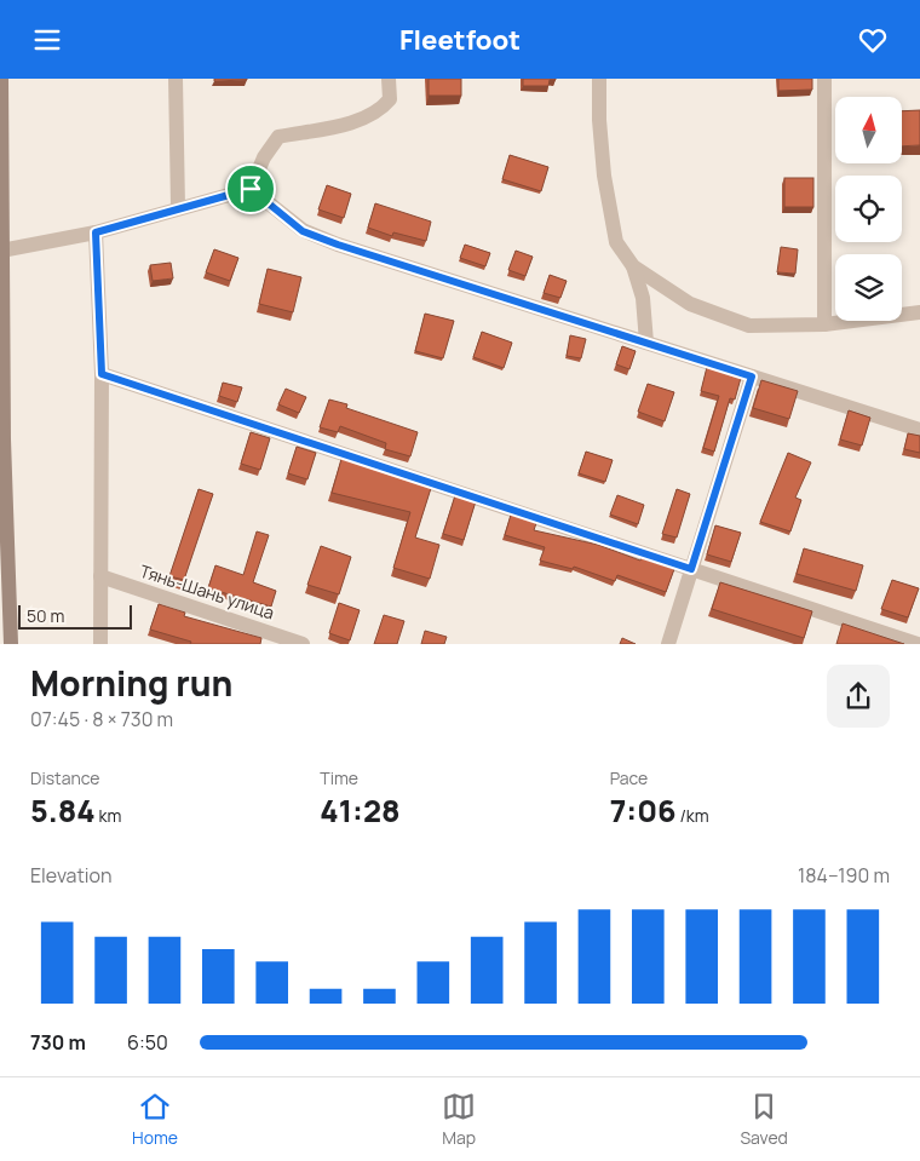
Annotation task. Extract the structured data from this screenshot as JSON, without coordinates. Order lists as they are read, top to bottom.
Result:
{
  "streets": {
    "street": ["Тянь-Шань улица"]
  },
  "scale_bar": "50 m",
  "north": "top",
  "page": {
    "header": "Fleetfoot",
    "scale": "50 m",
    "heading": ["Morning run", "07:45 · 8 × 730 m"],
    "stats": [
      ["Distance", "5.84 km"],
      ["Time", "41:28"],
      ["Pace", "7:06 /km"]
    ],
    "chart": ["Elevation", "184–190 m"],
    "list": [
      {
        "name": "730 m",
        "note": "6:50"
      }
    ],
    "tabs": ["Home", "Map", "Saved"]
  }
}
